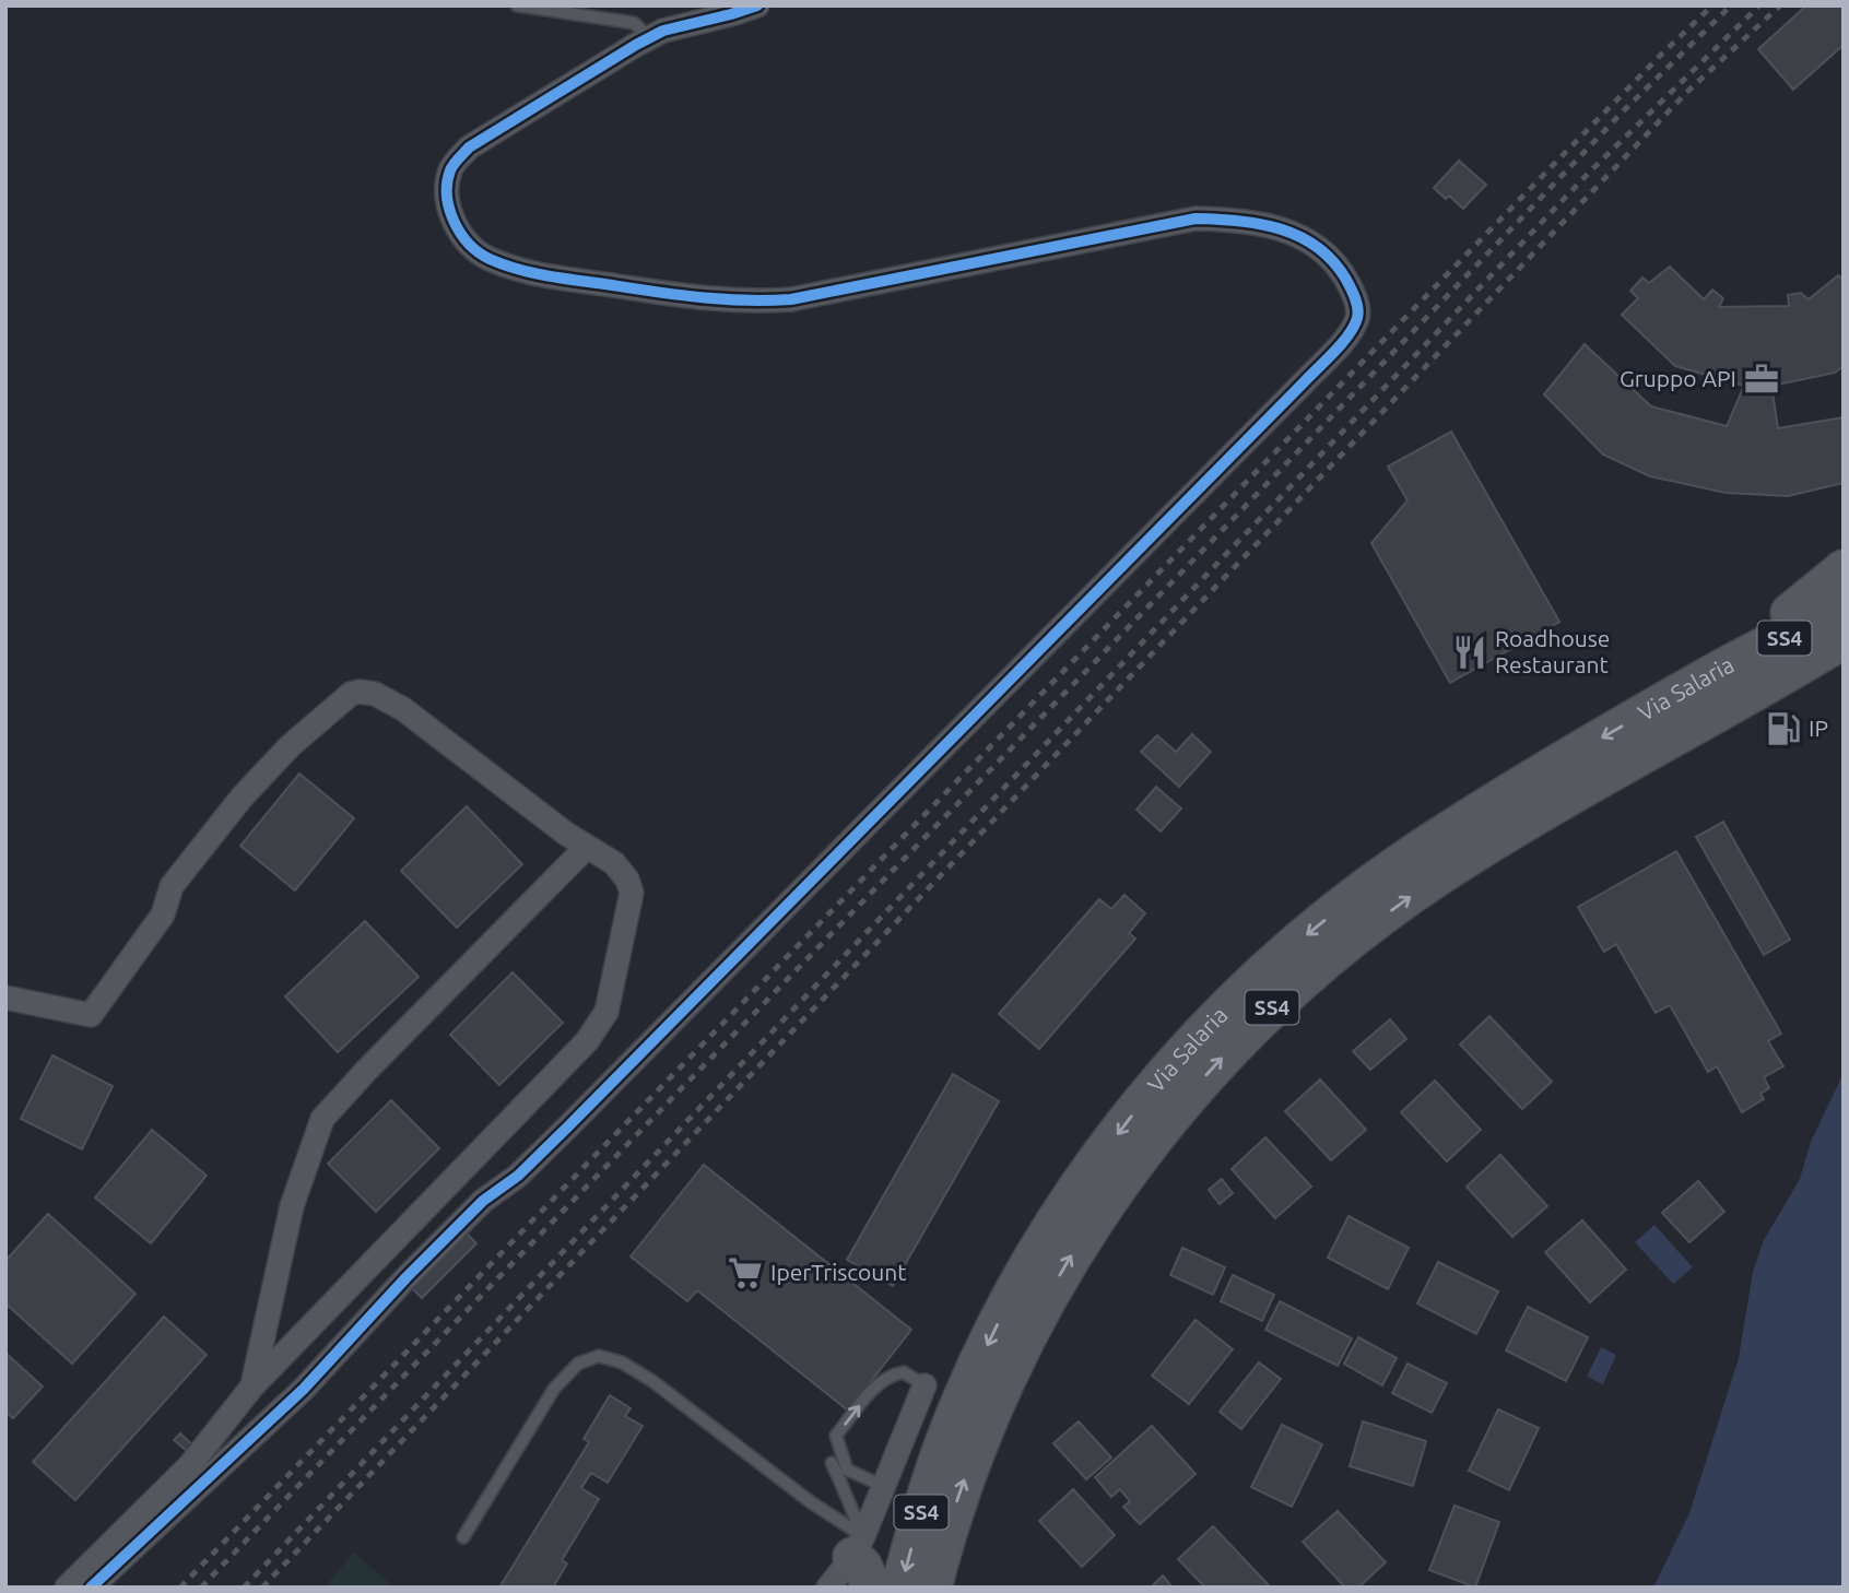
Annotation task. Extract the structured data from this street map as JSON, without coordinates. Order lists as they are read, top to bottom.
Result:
{
  "streets": {
    "main road": ["SS4", "Via Salaria"]
  },
  "places": {
    "office": ["Gruppo API"],
    "restaurant": ["Roadhouse Restaurant"],
    "fuel station": ["IP"],
    "supermarket": ["IperTriscount"]
  }
}
